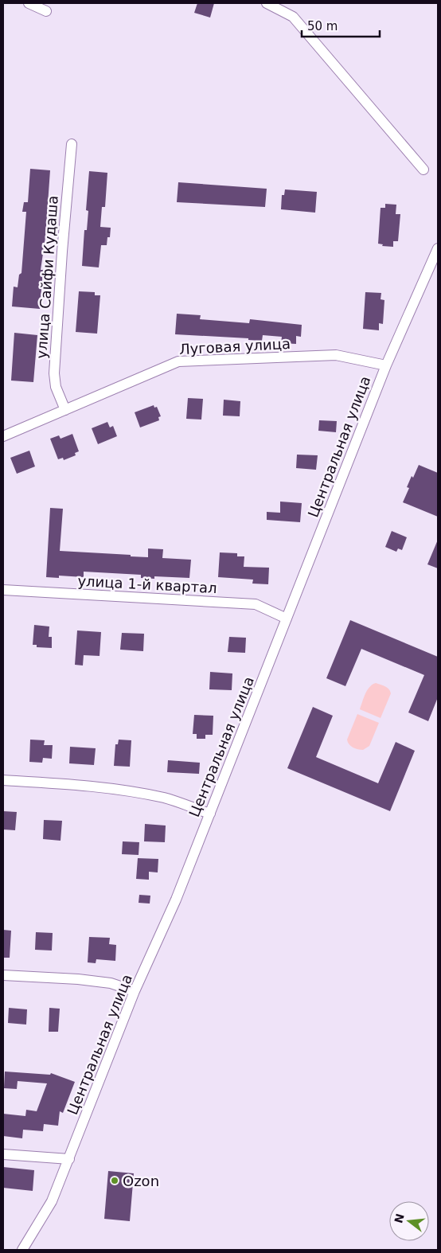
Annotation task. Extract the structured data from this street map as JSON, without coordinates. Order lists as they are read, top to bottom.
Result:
{
  "streets": {
    "street": [
      "улица Сайфи Кудаша",
      "Луговая улица",
      "Центральная улица",
      "улица 1-й квартал"
    ]
  },
  "crossings": [
    ["улица Сайфи Кудаша", "Луговая улица"],
    ["Луговая улица", "Центральная улица"],
    ["Центральная улица", "улица 1-й квартал"]
  ],
  "places": ["Ozon"],
  "scale_bar": "50 m",
  "north": "left"
}
